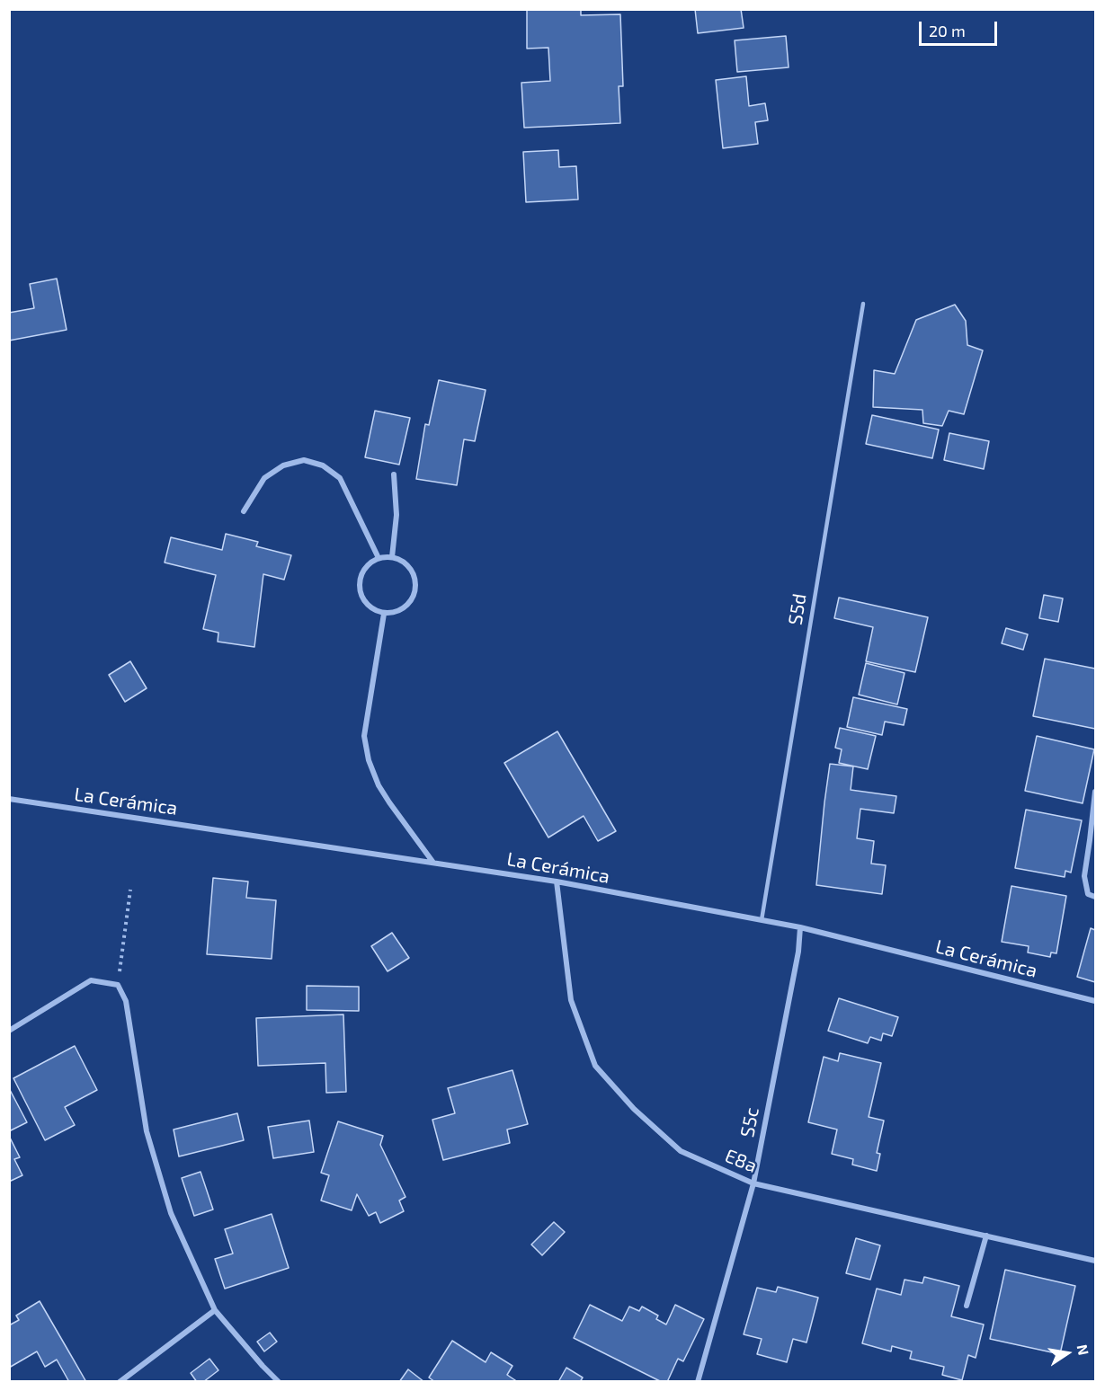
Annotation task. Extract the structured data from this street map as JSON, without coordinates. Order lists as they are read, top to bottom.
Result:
{
  "streets": {
    "street": ["La Cerámica", "S5c", "E8a"],
    "lane": ["S5d"]
  },
  "crossings": [
    ["S5d", "La Cerámica"],
    ["La Cerámica", "S5c"],
    ["La Cerámica", "E8a"],
    ["S5c", "E8a"]
  ],
  "scale_bar": "20 m",
  "north": "right"
}
